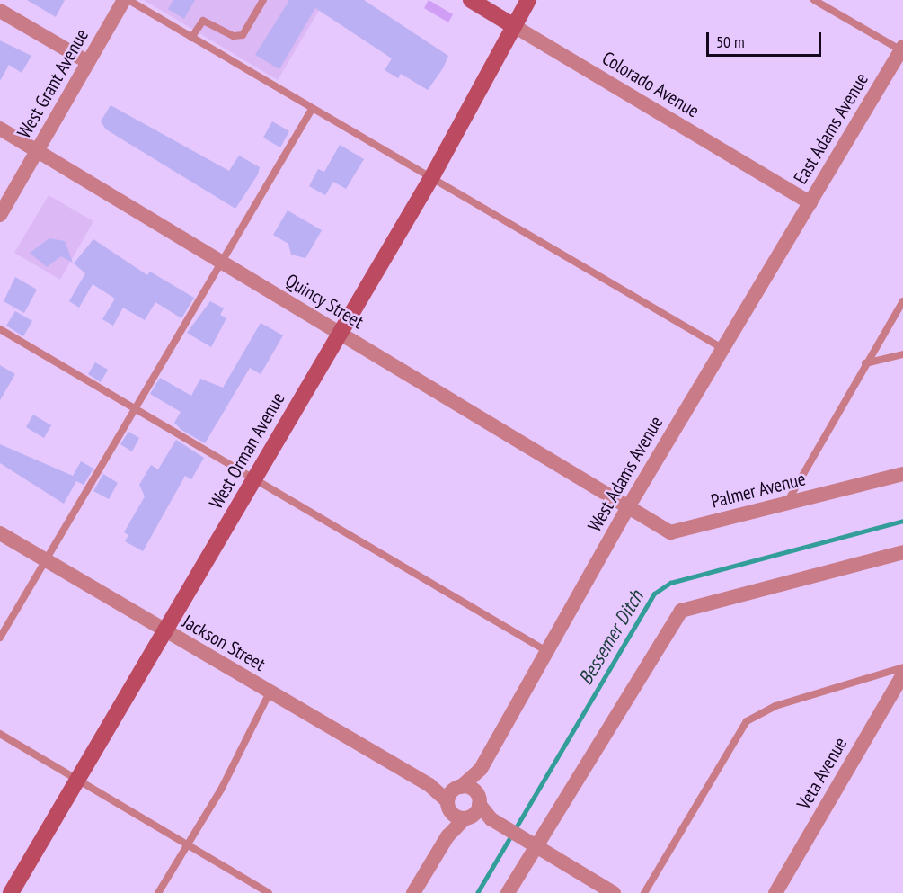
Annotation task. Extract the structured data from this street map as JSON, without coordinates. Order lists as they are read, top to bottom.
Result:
{
  "streets": {
    "street": [
      "West Grant Avenue",
      "Colorado Avenue",
      "East Adams Avenue",
      "Quincy Street",
      "West Orman Avenue",
      "West Adams Avenue",
      "Palmer Avenue",
      "Jackson Street",
      "Veta Avenue"
    ]
  },
  "crossings": [
    ["West Grant Avenue", "Quincy Street"],
    ["Colorado Avenue", "East Adams Avenue"],
    ["Colorado Avenue", "West Orman Avenue"],
    ["Colorado Avenue", "West Adams Avenue"],
    ["East Adams Avenue", "West Adams Avenue"],
    ["Quincy Street", "West Orman Avenue"],
    ["Quincy Street", "West Adams Avenue"],
    ["Quincy Street", "Palmer Avenue"],
    ["West Orman Avenue", "Jackson Street"],
    ["West Adams Avenue", "Palmer Avenue"],
    ["West Adams Avenue", "Jackson Street"]
  ],
  "water": ["Bessemer Ditch"],
  "scale_bar": "50 m"
}
